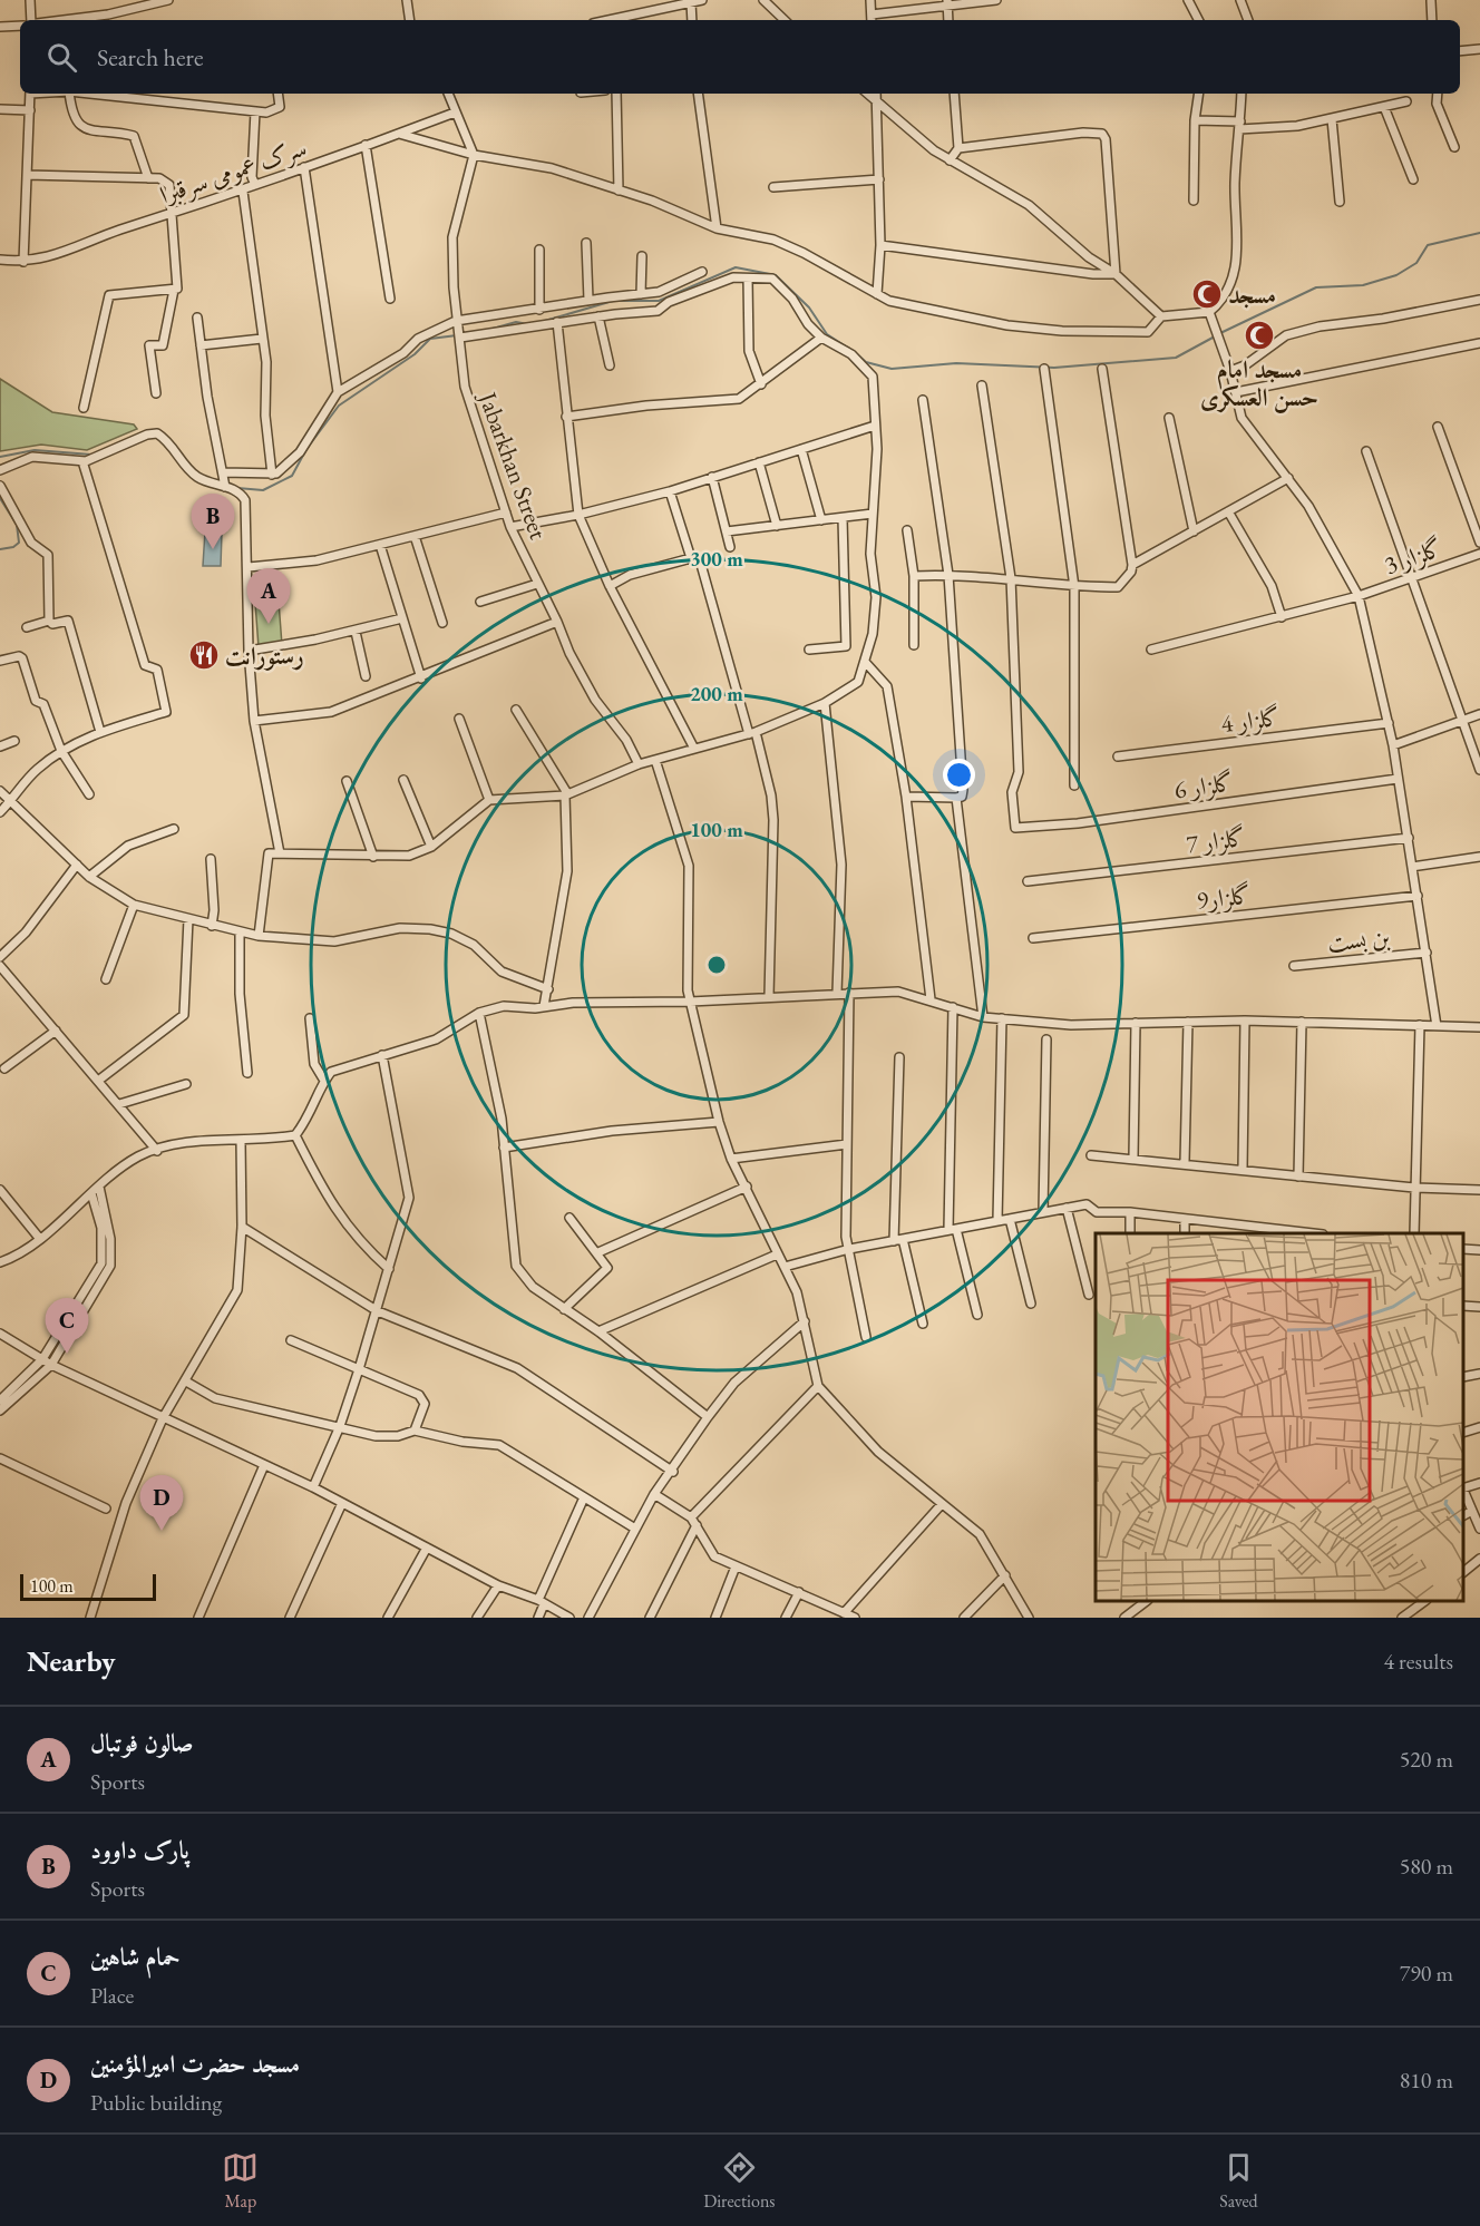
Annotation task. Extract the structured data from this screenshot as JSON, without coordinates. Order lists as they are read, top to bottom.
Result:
{
  "streets": {
    "street": [
      "سرک عمومی سرقبرا",
      "Jabarkhan Street",
      "گلزار 3",
      "گلزار 4",
      "گلزار 6",
      "گلزار 7",
      "گلزار9",
      "بن بست"
    ]
  },
  "places": {
    "mosque": ["مسجد", "مسجد امام حسن العسکری"],
    "restaurant": ["رستورانت"]
  },
  "scale_bar": "100 m",
  "page": {
    "search": "Search here",
    "pins": [
      "B",
      "A",
      "C",
      "D"
    ],
    "scale": "100 m",
    "heading": ["Nearby", "4 results"],
    "list": [
      {
        "mark": "A",
        "name": "صالون فوتبال",
        "note": "Sports",
        "value": "520 m"
      },
      {
        "mark": "B",
        "name": "پارک داوود",
        "note": "Sports",
        "value": "580 m"
      },
      {
        "mark": "C",
        "name": "حمام شاهین",
        "note": "Place",
        "value": "790 m"
      },
      {
        "mark": "D",
        "name": "مسجد حضرت امیرالمؤمنین",
        "note": "Public building",
        "value": "810 m"
      }
    ],
    "nav": ["Map", "Directions", "Saved"]
  },
  "rings": ["300 m", "200 m", "100 m"]
}
